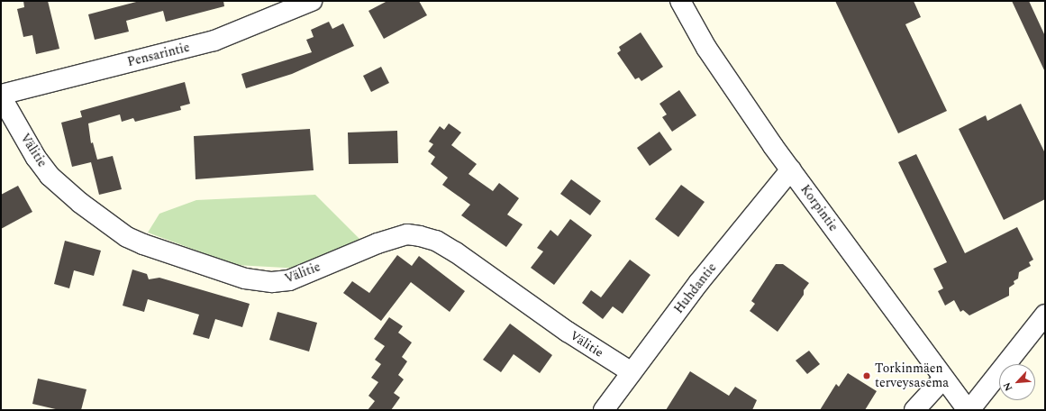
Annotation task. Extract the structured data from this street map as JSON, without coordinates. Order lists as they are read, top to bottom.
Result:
{
  "streets": {
    "street": [
      "Pensarintie",
      "Välitie",
      "Korpintie",
      "Huhdantie"
    ]
  },
  "crossings": [
    ["Pensarintie", "Välitie"],
    ["Välitie", "Huhdantie"],
    ["Korpintie", "Huhdantie"]
  ],
  "places": ["Torkinmäen terveysasema"],
  "north": "bottom left"
}
